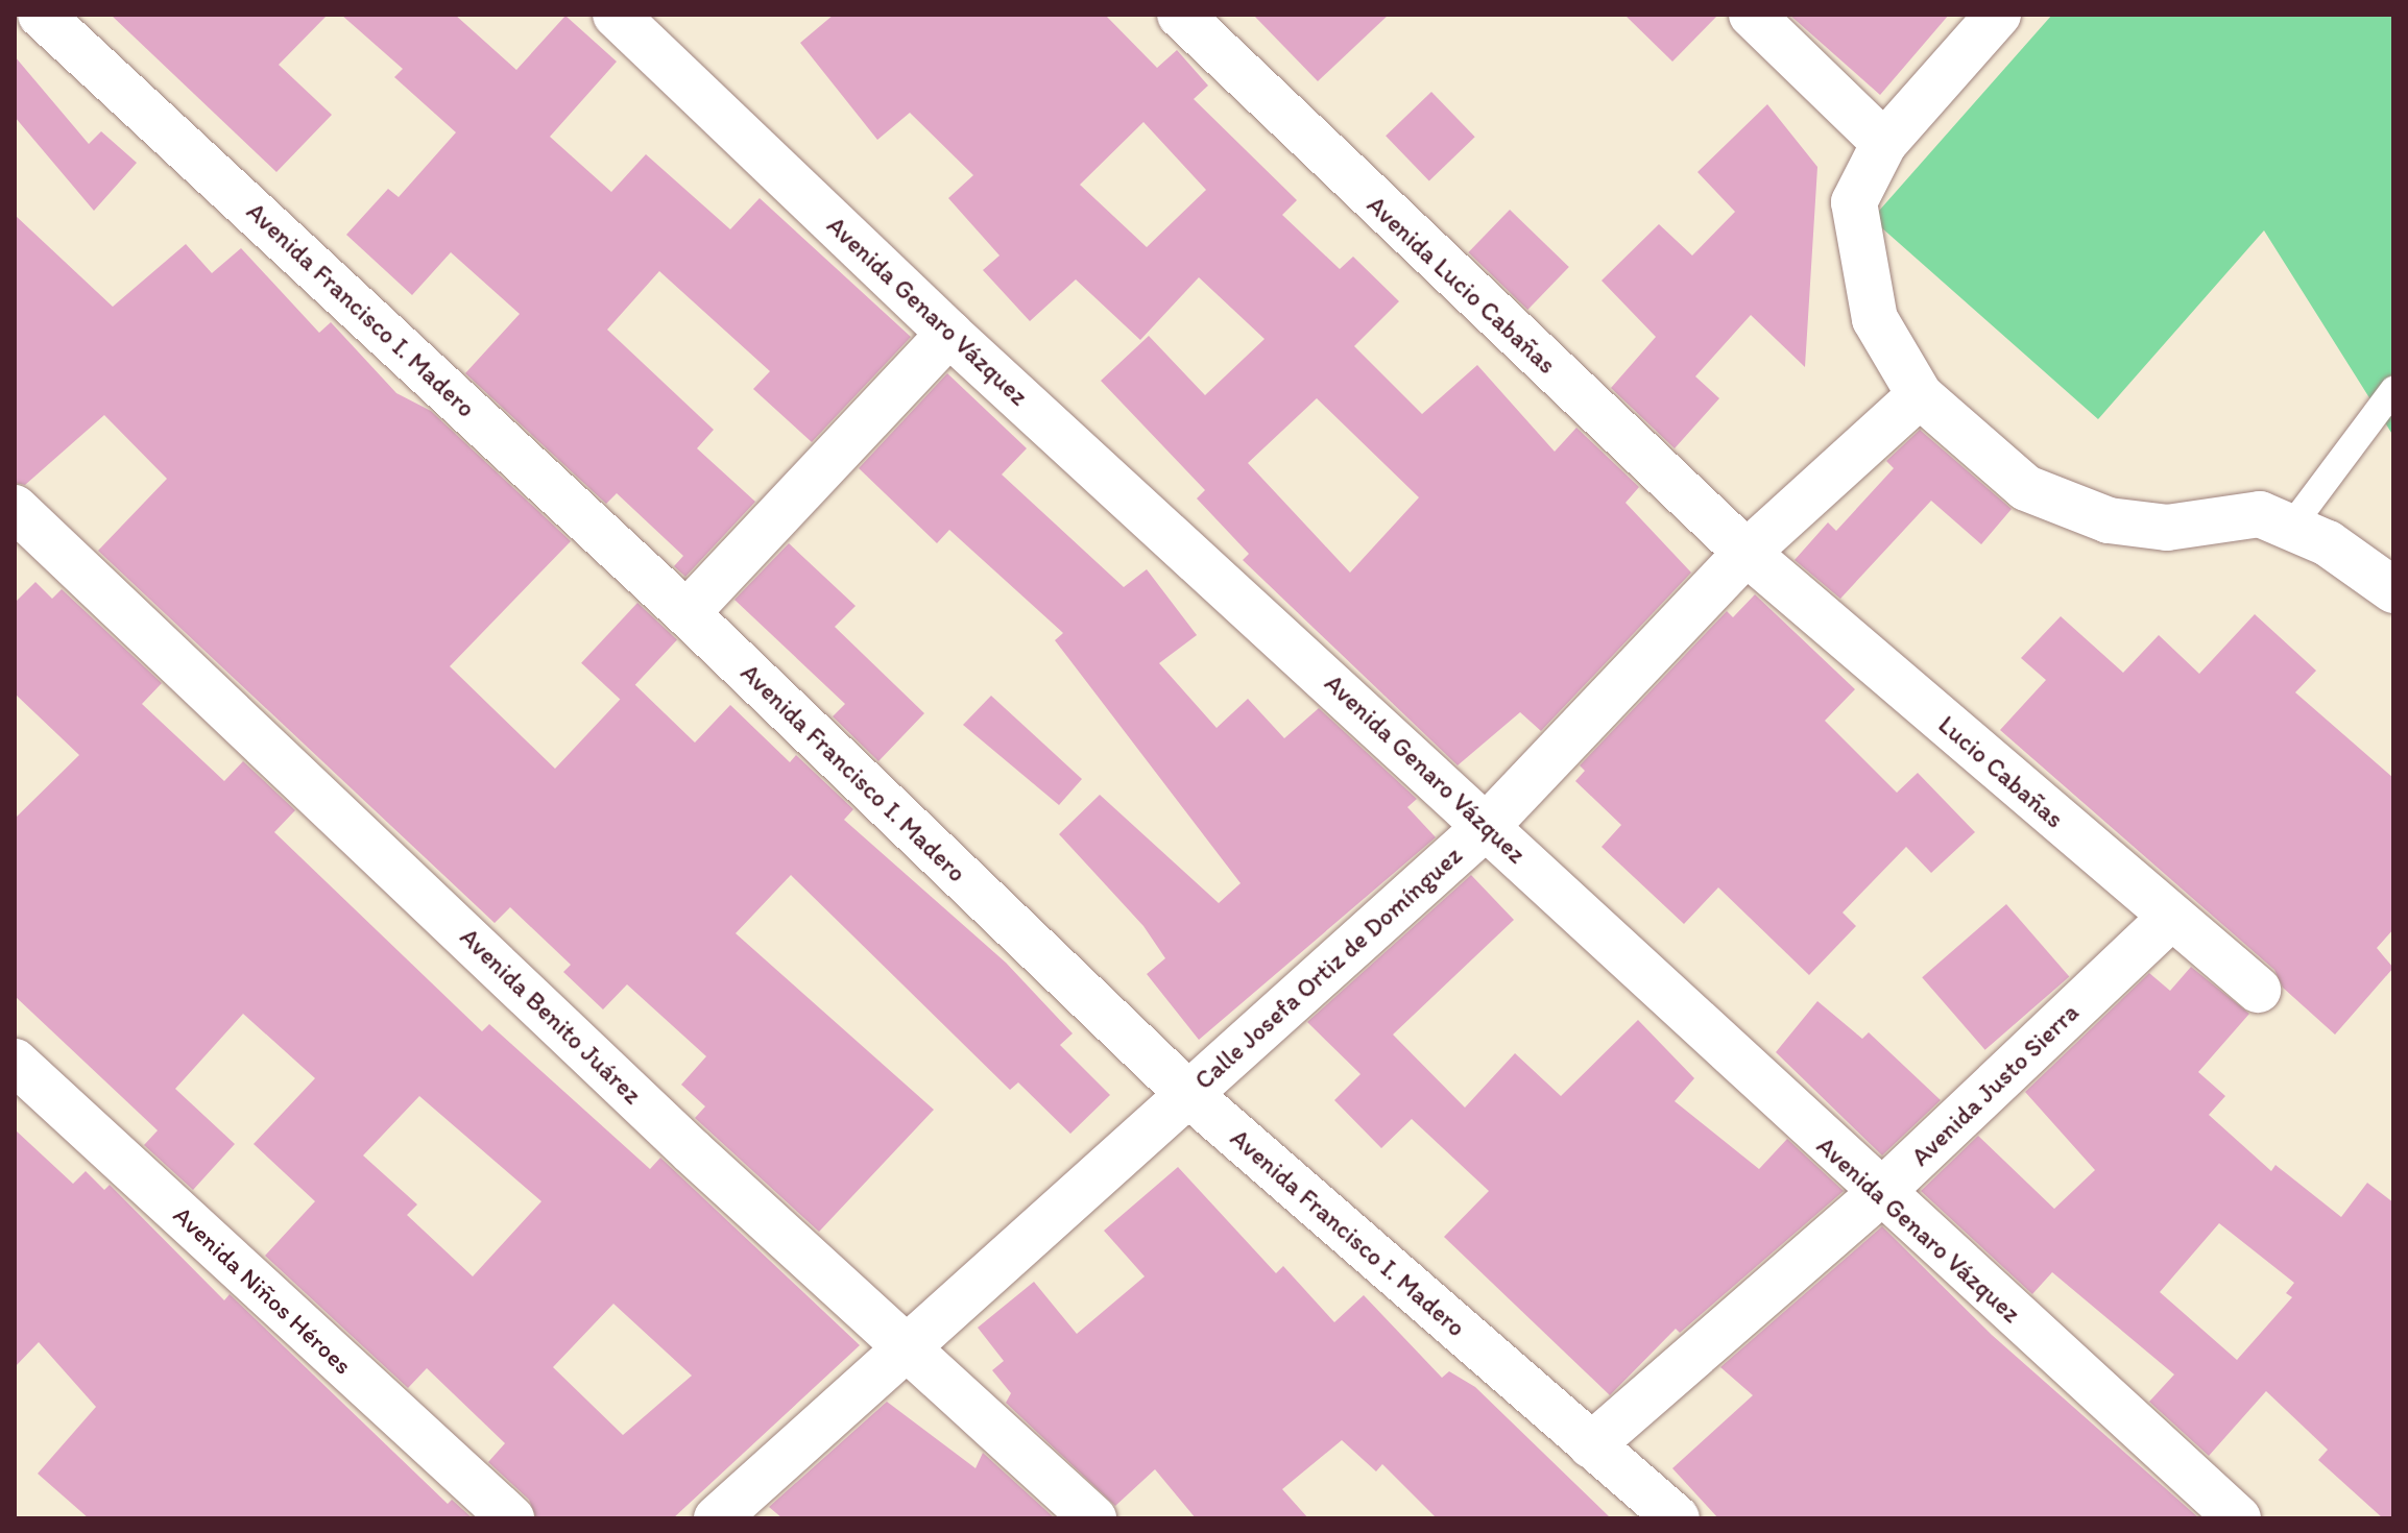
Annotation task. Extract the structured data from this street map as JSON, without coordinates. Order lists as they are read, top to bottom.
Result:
{
  "streets": {
    "street": [
      "Avenida Lucio Cabañas",
      "Avenida Francisco I. Madero",
      "Avenida Genaro Vázquez",
      "Lucio Cabañas",
      "Calle Josefa Ortiz de Domínguez",
      "Avenida Benito Juárez",
      "Avenida Justo Sierra",
      "Avenida Niños Héroes"
    ]
  },
  "crossings": [
    ["Avenida Lucio Cabañas", "Lucio Cabañas"],
    ["Avenida Lucio Cabañas", "Calle Josefa Ortiz de Domínguez"],
    ["Avenida Francisco I. Madero", "Calle Josefa Ortiz de Domínguez"],
    ["Avenida Francisco I. Madero", "Avenida Justo Sierra"],
    ["Avenida Genaro Vázquez", "Calle Josefa Ortiz de Domínguez"],
    ["Avenida Genaro Vázquez", "Avenida Justo Sierra"],
    ["Lucio Cabañas", "Calle Josefa Ortiz de Domínguez"],
    ["Lucio Cabañas", "Avenida Justo Sierra"],
    ["Calle Josefa Ortiz de Domínguez", "Avenida Benito Juárez"]
  ]
}
